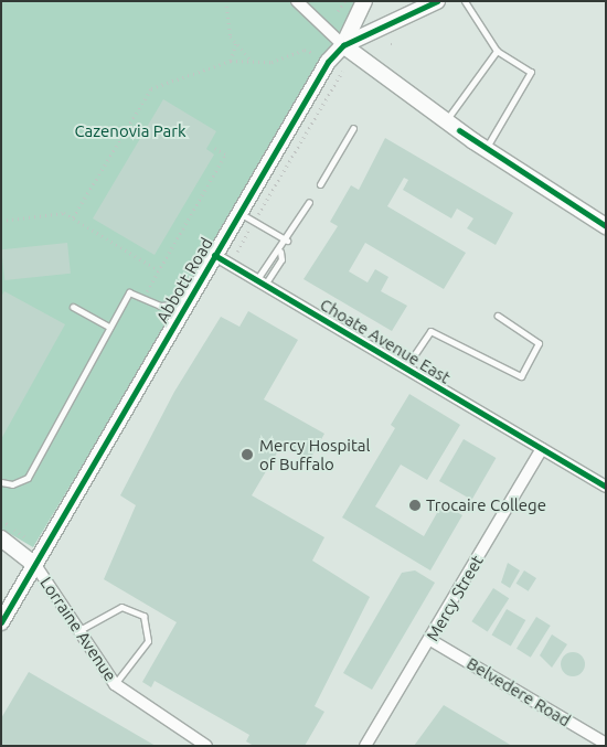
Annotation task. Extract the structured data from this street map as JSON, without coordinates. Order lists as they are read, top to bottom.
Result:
{
  "streets": {
    "street": [
      "Abbott Road",
      "Choate Avenue East",
      "Mercy Street",
      "Lorraine Avenue",
      "Belvedere Road"
    ]
  },
  "crossings": [
    ["Abbott Road", "Choate Avenue East"],
    ["Abbott Road", "Lorraine Avenue"],
    ["Choate Avenue East", "Mercy Street"],
    ["Mercy Street", "Belvedere Road"]
  ],
  "parks": ["Cazenovia Park"],
  "places": ["Mercy Hospital of Buffalo", "Trocaire College"]
}
